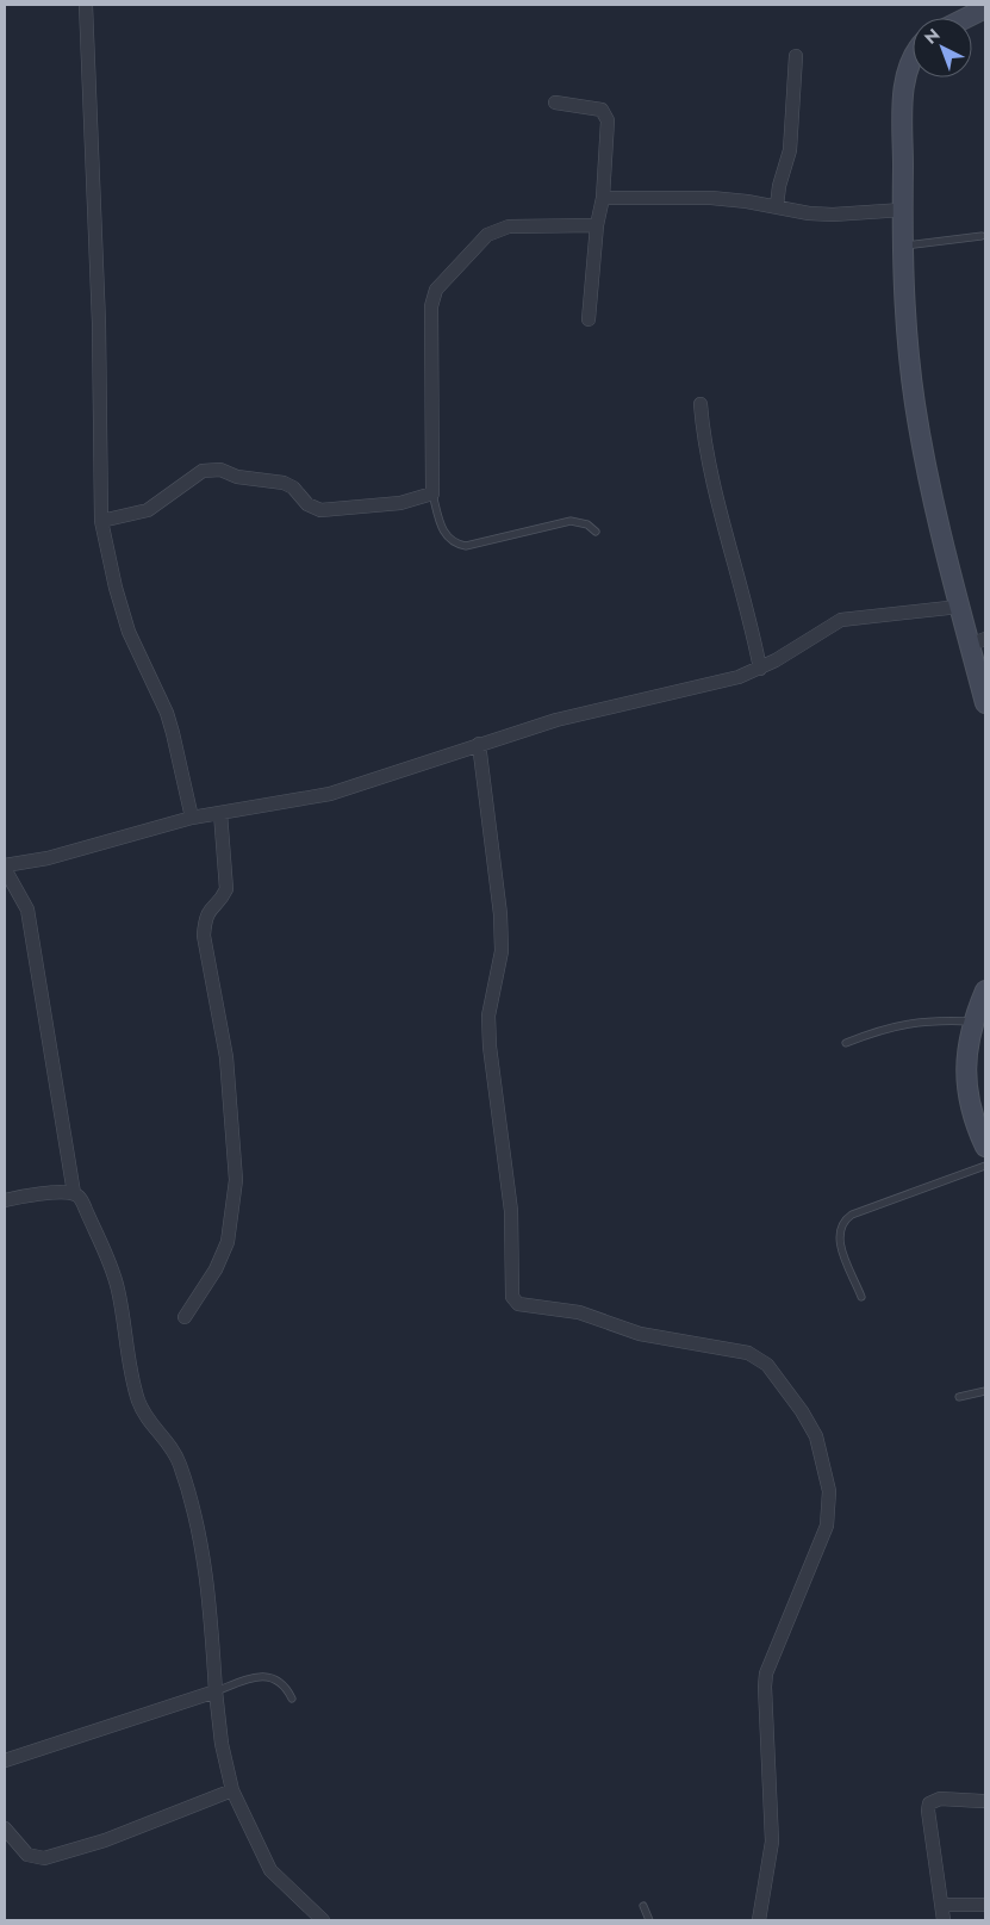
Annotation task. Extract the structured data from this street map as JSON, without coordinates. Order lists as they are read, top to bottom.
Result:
{
  "north": "top left"
}
